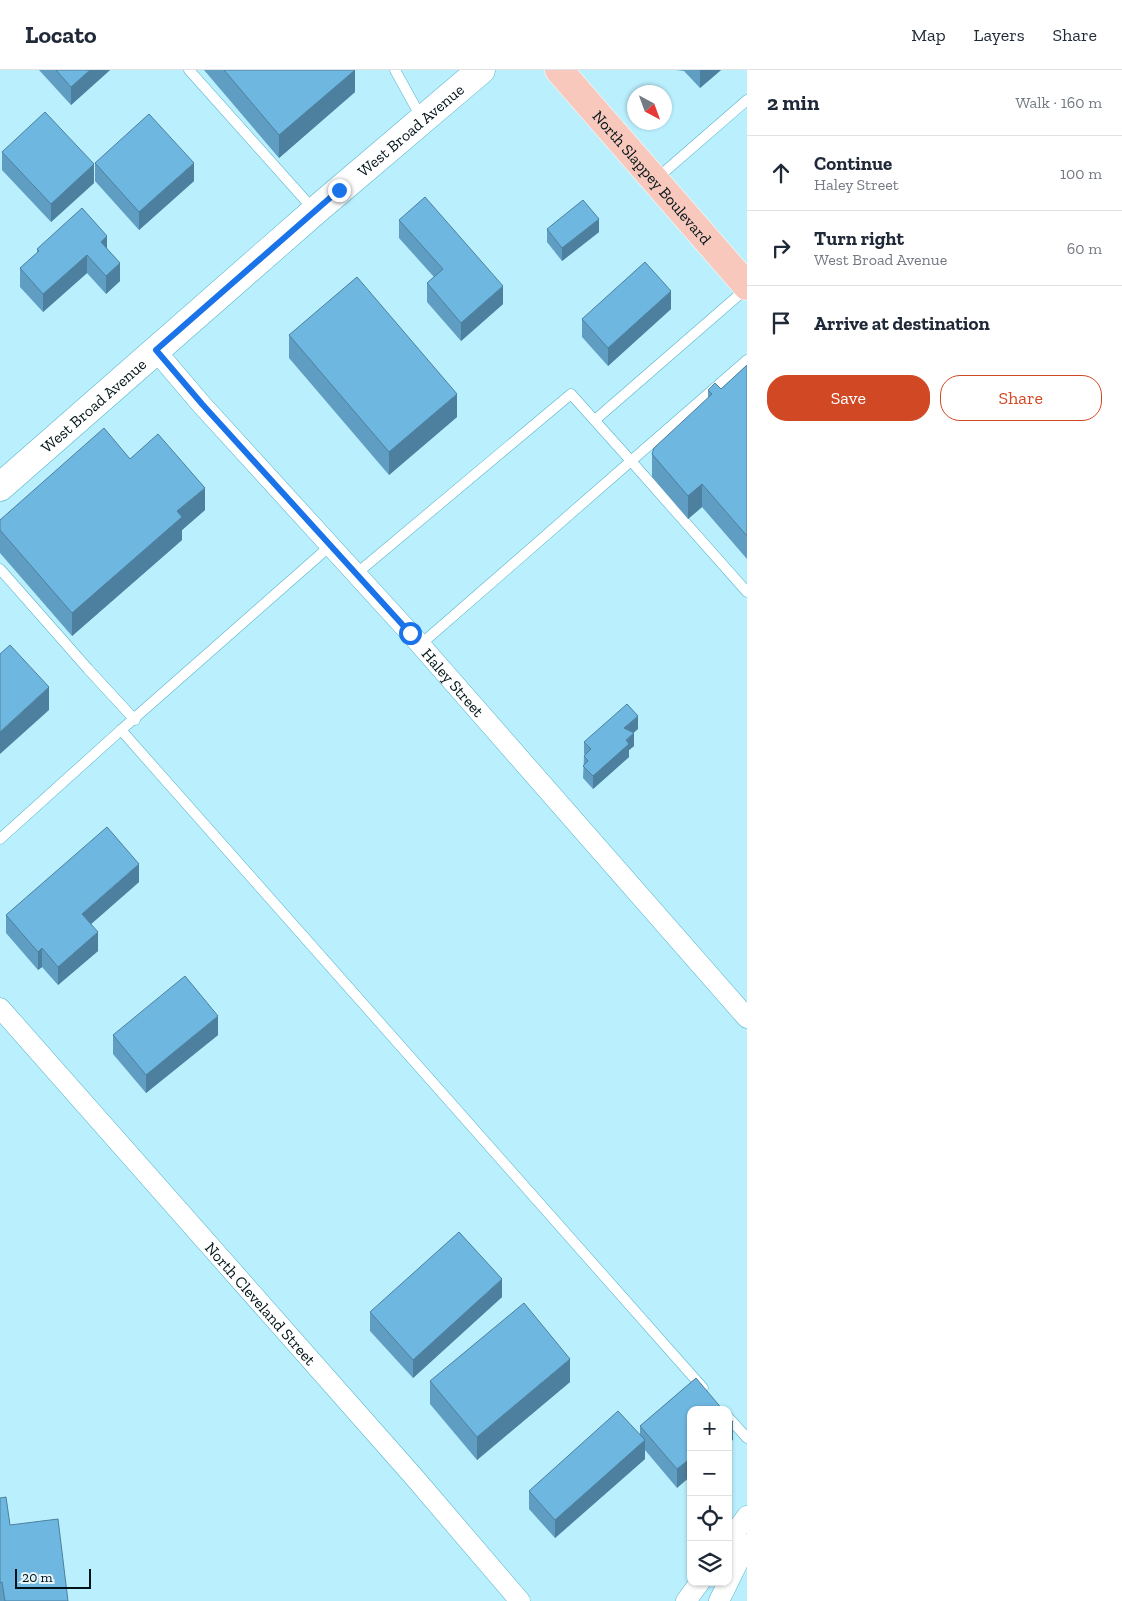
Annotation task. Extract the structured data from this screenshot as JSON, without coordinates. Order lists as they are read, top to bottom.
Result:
{
  "streets": {
    "main road": ["West Broad Avenue", "North Slappey Boulevard"],
    "street": ["Haley Street", "North Cleveland Street"]
  },
  "crossings": [
    ["West Broad Avenue", "Haley Street"]
  ],
  "scale_bar": "20 m",
  "north": "bottom right",
  "page": {
    "header": "Locato",
    "nav": ["Map", "Layers", "Share"],
    "heading": ["2 min", "Walk · 160 m"],
    "list": [
      ["Continue", "Haley Street", "100 m"],
      ["Turn right", "West Broad Avenue", "60 m"],
      "Arrive at destination"
    ],
    "buttons": ["Save", "Share"],
    "map_buttons": ["+", "−"],
    "scale": "20 m"
  }
}
